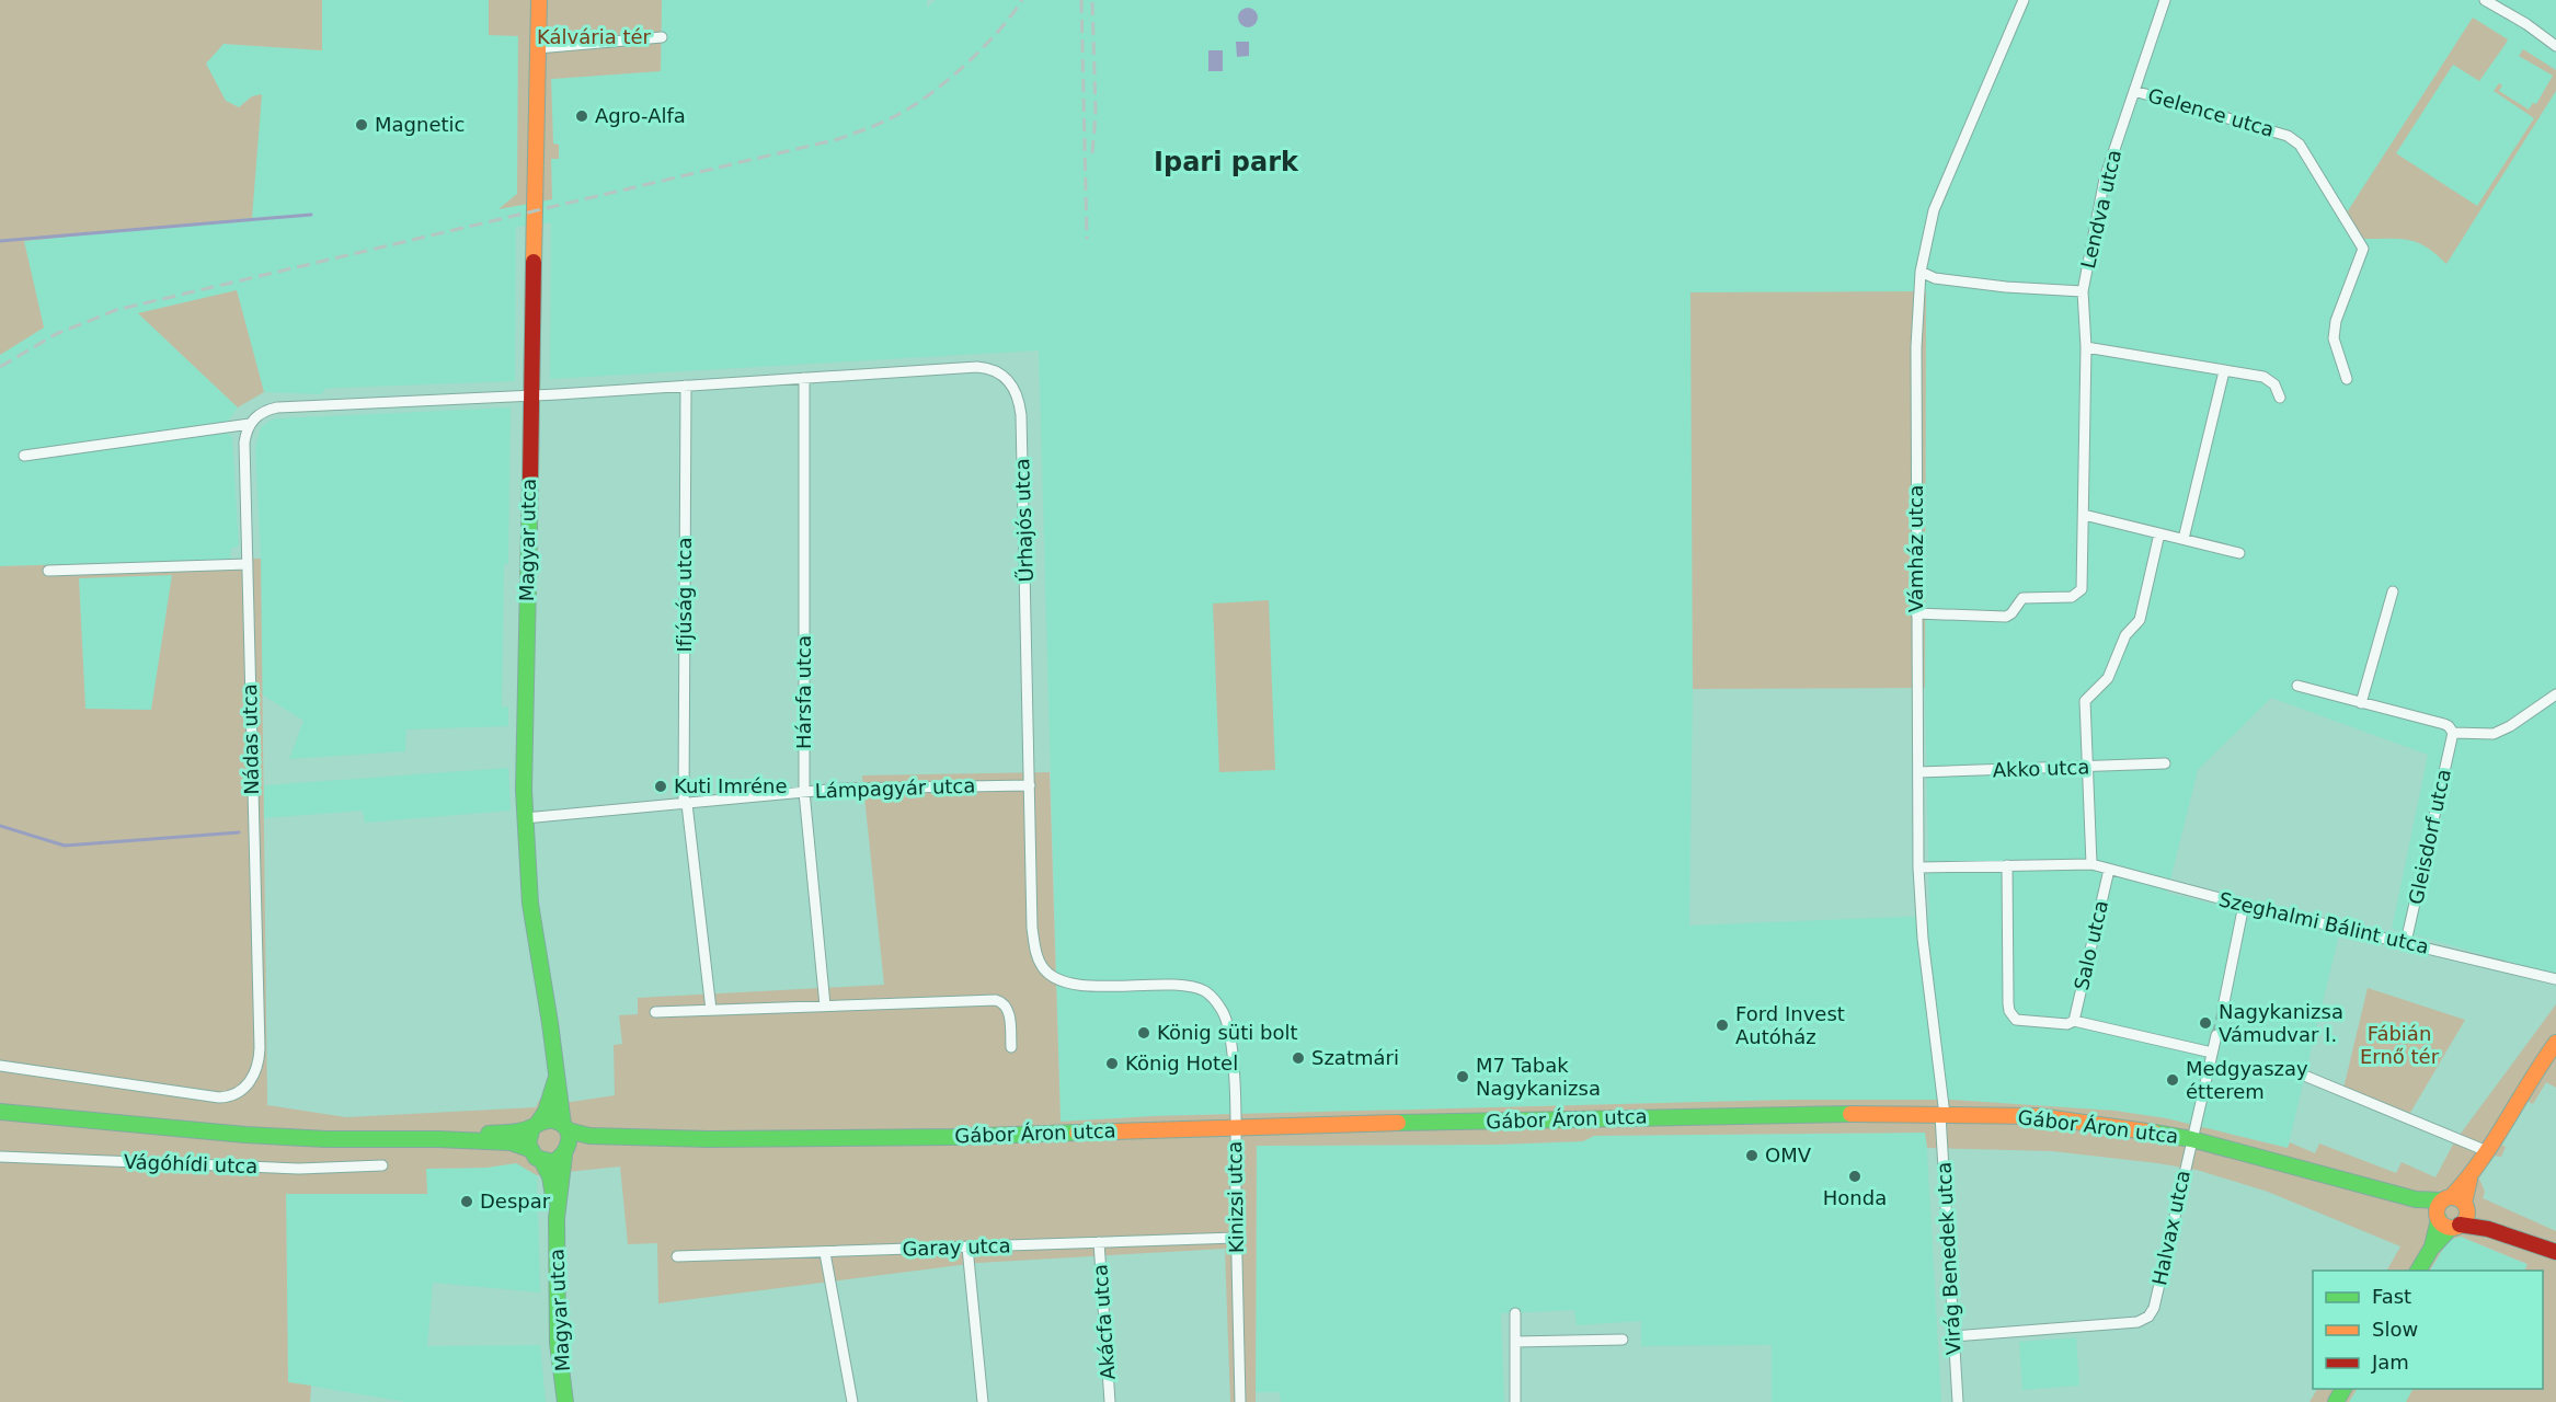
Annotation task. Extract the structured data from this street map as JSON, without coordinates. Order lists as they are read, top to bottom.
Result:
{
  "streets": {
    "main road": ["Magyar utca", "Gábor Áron utca"],
    "street": [
      "Gelence utca",
      "Lendva utca",
      "Űrhajós utca",
      "Vámház utca",
      "Ifjúság utca",
      "Hársfa utca",
      "Nádas utca",
      "Akko utca",
      "Lámpagyár utca",
      "Gleisdorf utca",
      "Szeghalmi Bálint utca",
      "Salo utca",
      "Vágóhídi utca",
      "Kinizsi utca",
      "Halvax utca",
      "Garay utca",
      "Virág Benedek utca",
      "Akácfa utca"
    ]
  },
  "crossings": [
    ["Gelence utca", "Lendva utca"],
    ["Lendva utca", "Vámház utca"],
    ["Űrhajós utca", "Magyar utca"],
    ["Űrhajós utca", "Ifjúság utca"],
    ["Űrhajós utca", "Hársfa utca"],
    ["Űrhajós utca", "Lámpagyár utca"],
    ["Űrhajós utca", "Kinizsi utca"],
    ["Magyar utca", "Lámpagyár utca"],
    ["Magyar utca", "Gábor Áron utca"],
    ["Vámház utca", "Akko utca"],
    ["Vámház utca", "Szeghalmi Bálint utca"],
    ["Vámház utca", "Gábor Áron utca"],
    ["Vámház utca", "Virág Benedek utca"],
    ["Ifjúság utca", "Lámpagyár utca"],
    ["Hársfa utca", "Lámpagyár utca"],
    ["Gleisdorf utca", "Szeghalmi Bálint utca"],
    ["Szeghalmi Bálint utca", "Salo utca"],
    ["Gábor Áron utca", "Kinizsi utca"],
    ["Gábor Áron utca", "Halvax utca"],
    ["Gábor Áron utca", "Virág Benedek utca"],
    ["Kinizsi utca", "Garay utca"],
    ["Halvax utca", "Virág Benedek utca"],
    ["Garay utca", "Akácfa utca"]
  ],
  "districts": ["Ipari park"],
  "parks": ["Kálvária tér", "Fábián Ernő tér"],
  "places": [
    "Agro-Alfa",
    "Magnetic",
    "Kuti Imréne",
    "Nagykanizsa Vámudvar I.",
    "Ford Invest Autóház",
    "König süti bolt",
    "Szatmári",
    "König Hotel",
    "M7 Tabak Nagykanizsa",
    "Medgyaszay étterem",
    "OMV",
    "Honda",
    "Despar"
  ],
  "legend": ["Fast", "Slow", "Jam"]
}
